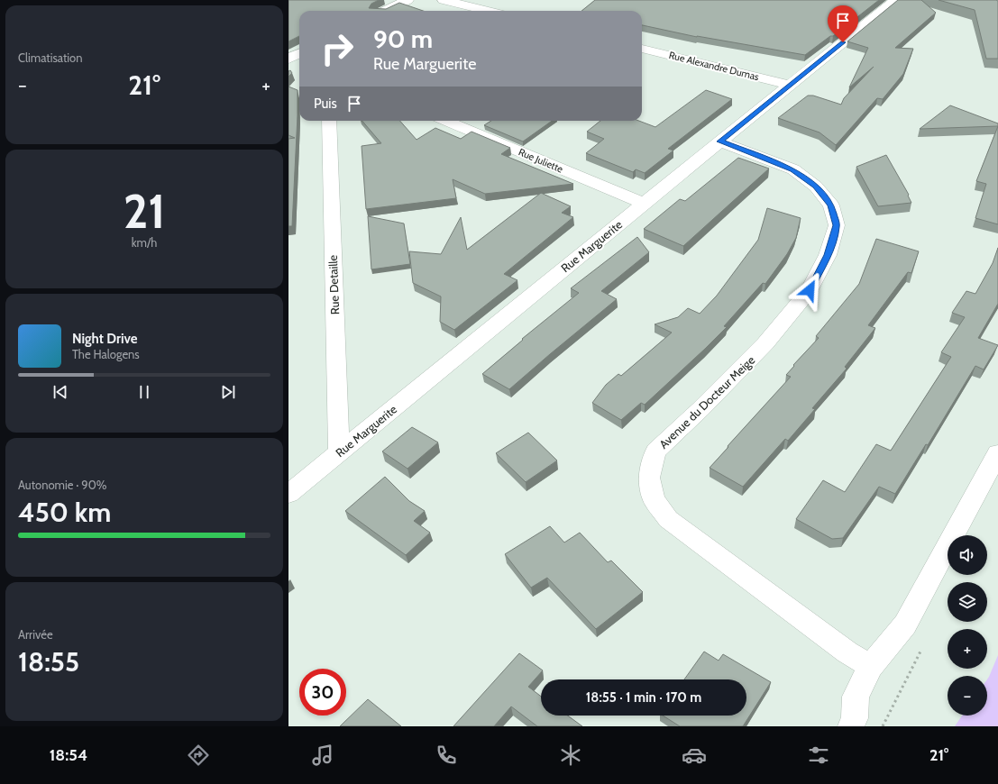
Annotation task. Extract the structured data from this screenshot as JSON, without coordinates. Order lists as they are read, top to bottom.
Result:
{
  "streets": {
    "street": [
      "Rue Alexandre Dumas",
      "Rue Juliette",
      "Rue Marguerite",
      "Rue Detaille",
      "Avenue du Docteur Meige"
    ]
  },
  "crossings": [
    ["Rue Alexandre Dumas", "Rue Marguerite"],
    ["Rue Juliette", "Rue Marguerite"],
    ["Rue Marguerite", "Rue Detaille"],
    ["Rue Marguerite", "Avenue du Docteur Meige"]
  ],
  "page": {
    "tile": [
      "Climatisation",
      ["21", "km/h"],
      ["Autonomie · 90%", "450 km"],
      ["Arrivée", "18:55"]
    ],
    "turn": ["90 m", "Rue Marguerite"],
    "heat": ["−", "21°", "+"],
    "then": "Puis",
    "song": ["Night Drive", "The Halogens"],
    "map_buttons": ["+", "−"],
    "limit": "30",
    "trip": "18:55 · 1 min · 170 m",
    "tabs": ["18:54", "21°"]
  }
}
